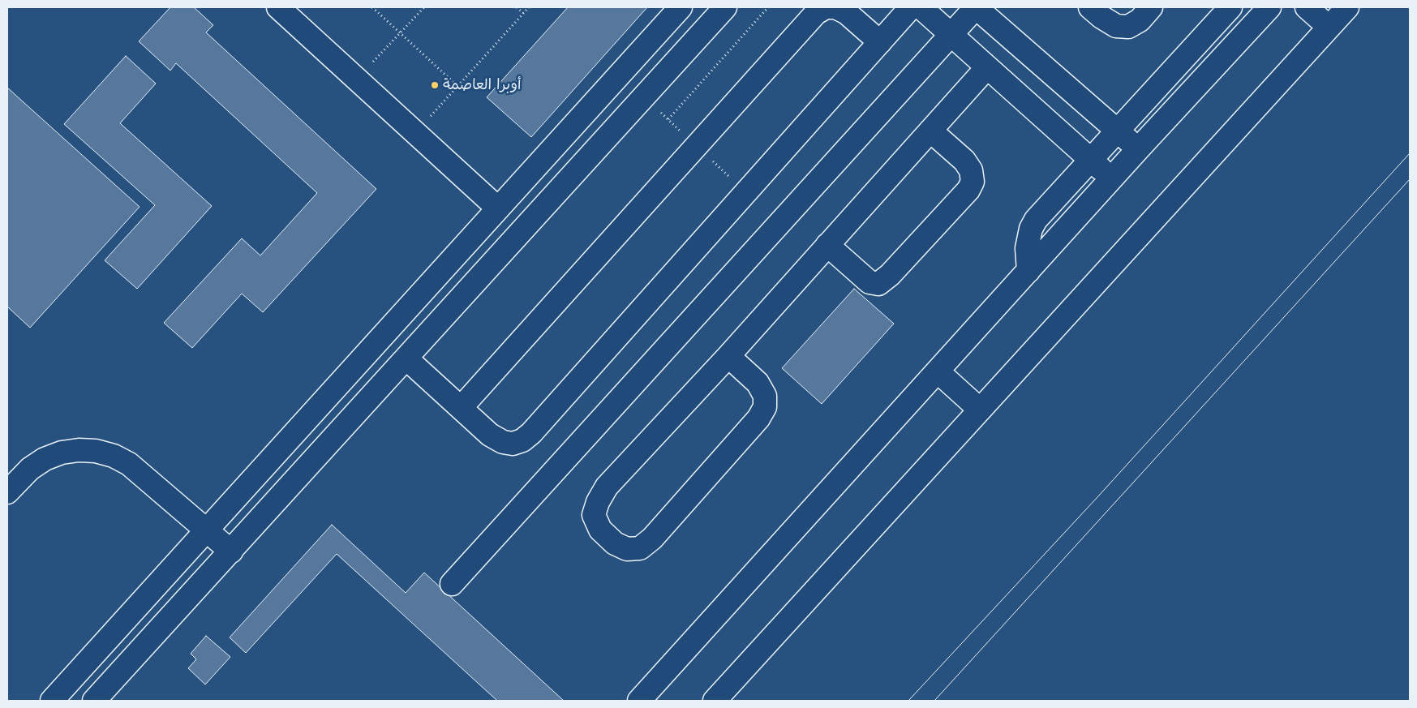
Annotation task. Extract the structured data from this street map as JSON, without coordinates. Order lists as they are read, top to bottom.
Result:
{
  "places": ["أوبرا العاصمة"]
}
